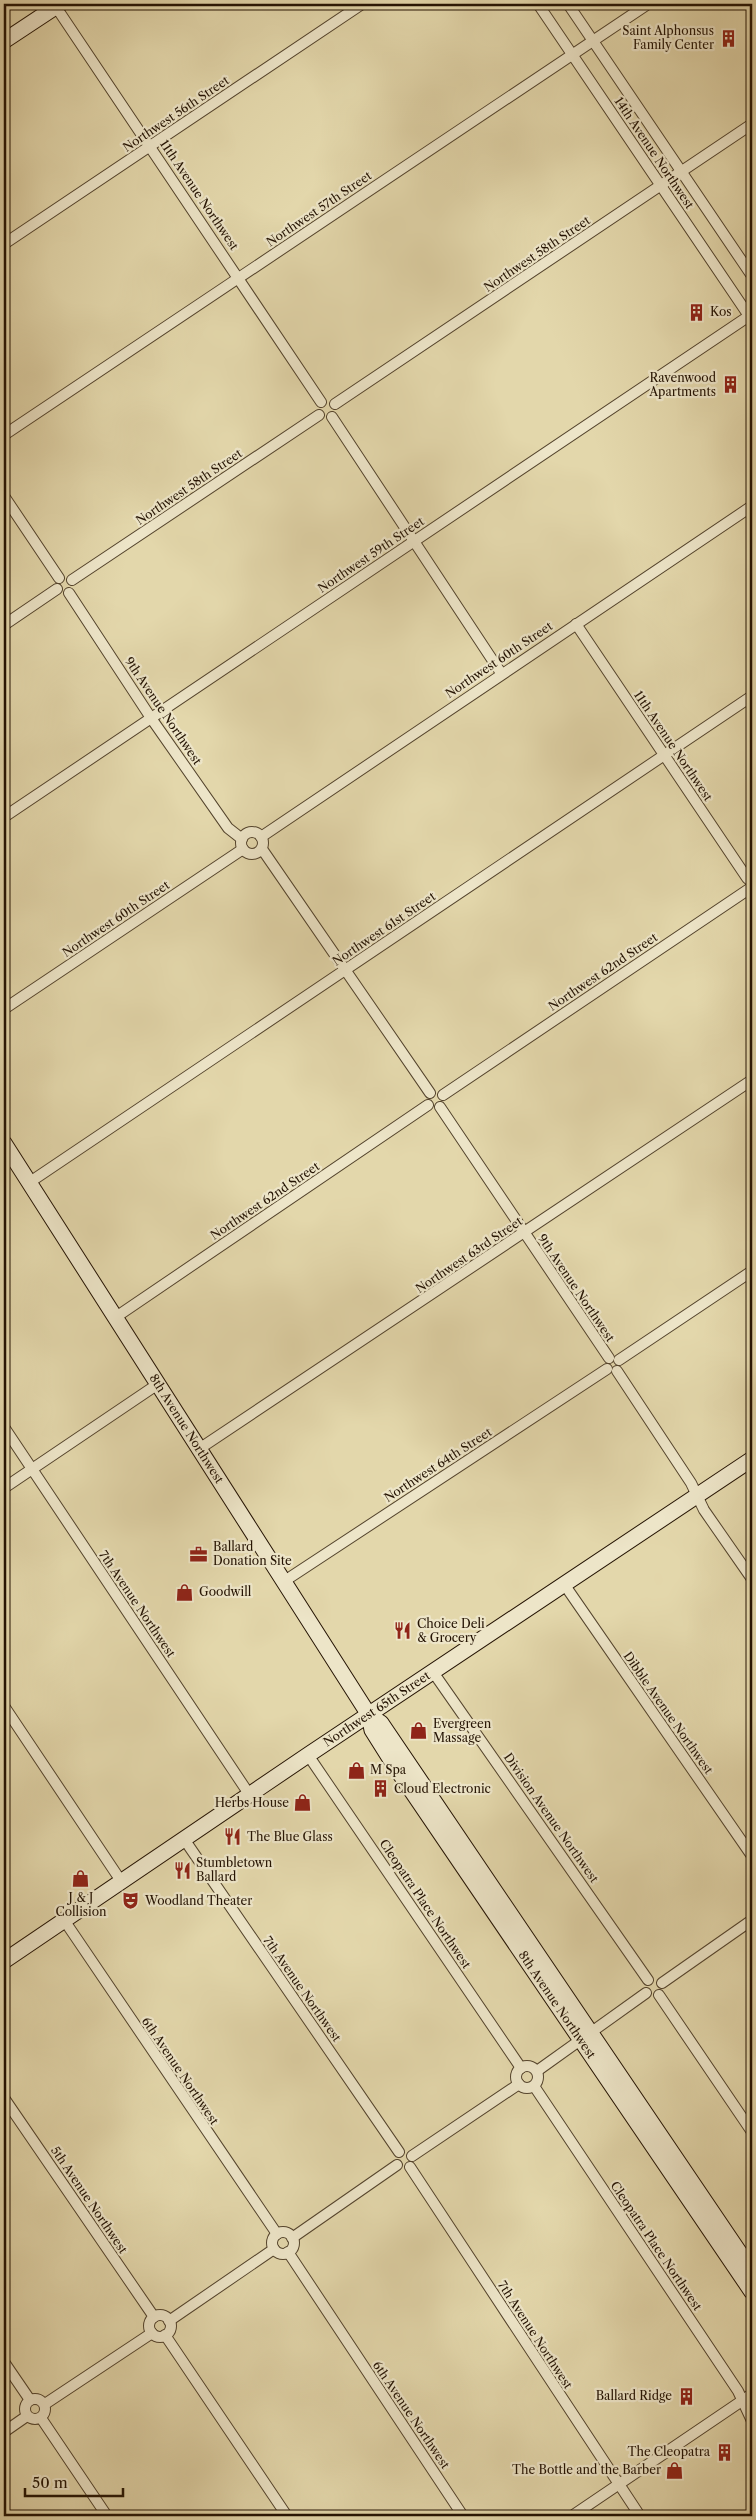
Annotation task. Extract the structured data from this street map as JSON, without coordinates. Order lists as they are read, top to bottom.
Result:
{
  "streets": {
    "main road": ["8th Avenue Northwest", "Northwest 65th Street"],
    "street": [
      "Northwest 56th Street",
      "14th Avenue Northwest",
      "11th Avenue Northwest",
      "Northwest 57th Street",
      "Northwest 58th Street",
      "Northwest 59th Street",
      "Northwest 60th Street",
      "9th Avenue Northwest",
      "Northwest 61st Street",
      "Northwest 62nd Street",
      "Northwest 63rd Street",
      "Northwest 64th Street",
      "7th Avenue Northwest",
      "Dibble Avenue Northwest",
      "Division Avenue Northwest",
      "Cleopatra Place Northwest",
      "6th Avenue Northwest",
      "5th Avenue Northwest"
    ]
  },
  "crossings": [
    ["Northwest 56th Street", "11th Avenue Northwest"],
    ["14th Avenue Northwest", "Northwest 57th Street"],
    ["14th Avenue Northwest", "Northwest 58th Street"],
    ["14th Avenue Northwest", "Northwest 59th Street"],
    ["11th Avenue Northwest", "Northwest 57th Street"],
    ["11th Avenue Northwest", "Northwest 58th Street"],
    ["11th Avenue Northwest", "Northwest 60th Street"],
    ["11th Avenue Northwest", "Northwest 61st Street"],
    ["Northwest 58th Street", "9th Avenue Northwest"],
    ["Northwest 59th Street", "9th Avenue Northwest"],
    ["Northwest 60th Street", "9th Avenue Northwest"],
    ["9th Avenue Northwest", "Northwest 62nd Street"],
    ["9th Avenue Northwest", "Northwest 63rd Street"],
    ["9th Avenue Northwest", "Northwest 64th Street"],
    ["9th Avenue Northwest", "Northwest 65th Street"],
    ["Northwest 61st Street", "8th Avenue Northwest"],
    ["Northwest 62nd Street", "8th Avenue Northwest"],
    ["Northwest 63rd Street", "8th Avenue Northwest"],
    ["8th Avenue Northwest", "Northwest 64th Street"],
    ["8th Avenue Northwest", "Northwest 65th Street"],
    ["7th Avenue Northwest", "Northwest 65th Street"],
    ["Northwest 65th Street", "Dibble Avenue Northwest"],
    ["Northwest 65th Street", "Division Avenue Northwest"],
    ["Northwest 65th Street", "Cleopatra Place Northwest"],
    ["Northwest 65th Street", "6th Avenue Northwest"]
  ],
  "places": {
    "building": [
      "Saint Alphonsus Family Center",
      "Kos",
      "Ravenwood Apartments",
      "Cloud Electronic",
      "Ballard Ridge",
      "The Cleopatra"
    ],
    "office": ["Ballard Donation Site"],
    "shop": [
      "Goodwill",
      "Evergreen Massage",
      "M Spa",
      "Herbs House",
      "J & J Collision",
      "The Bottle and the Barber"
    ],
    "restaurant": ["Choice Deli & Grocery", "The Blue Glass", "Stumbletown Ballard"],
    "theatre": ["Woodland Theater"]
  },
  "scale_bar": "50 m"
}
